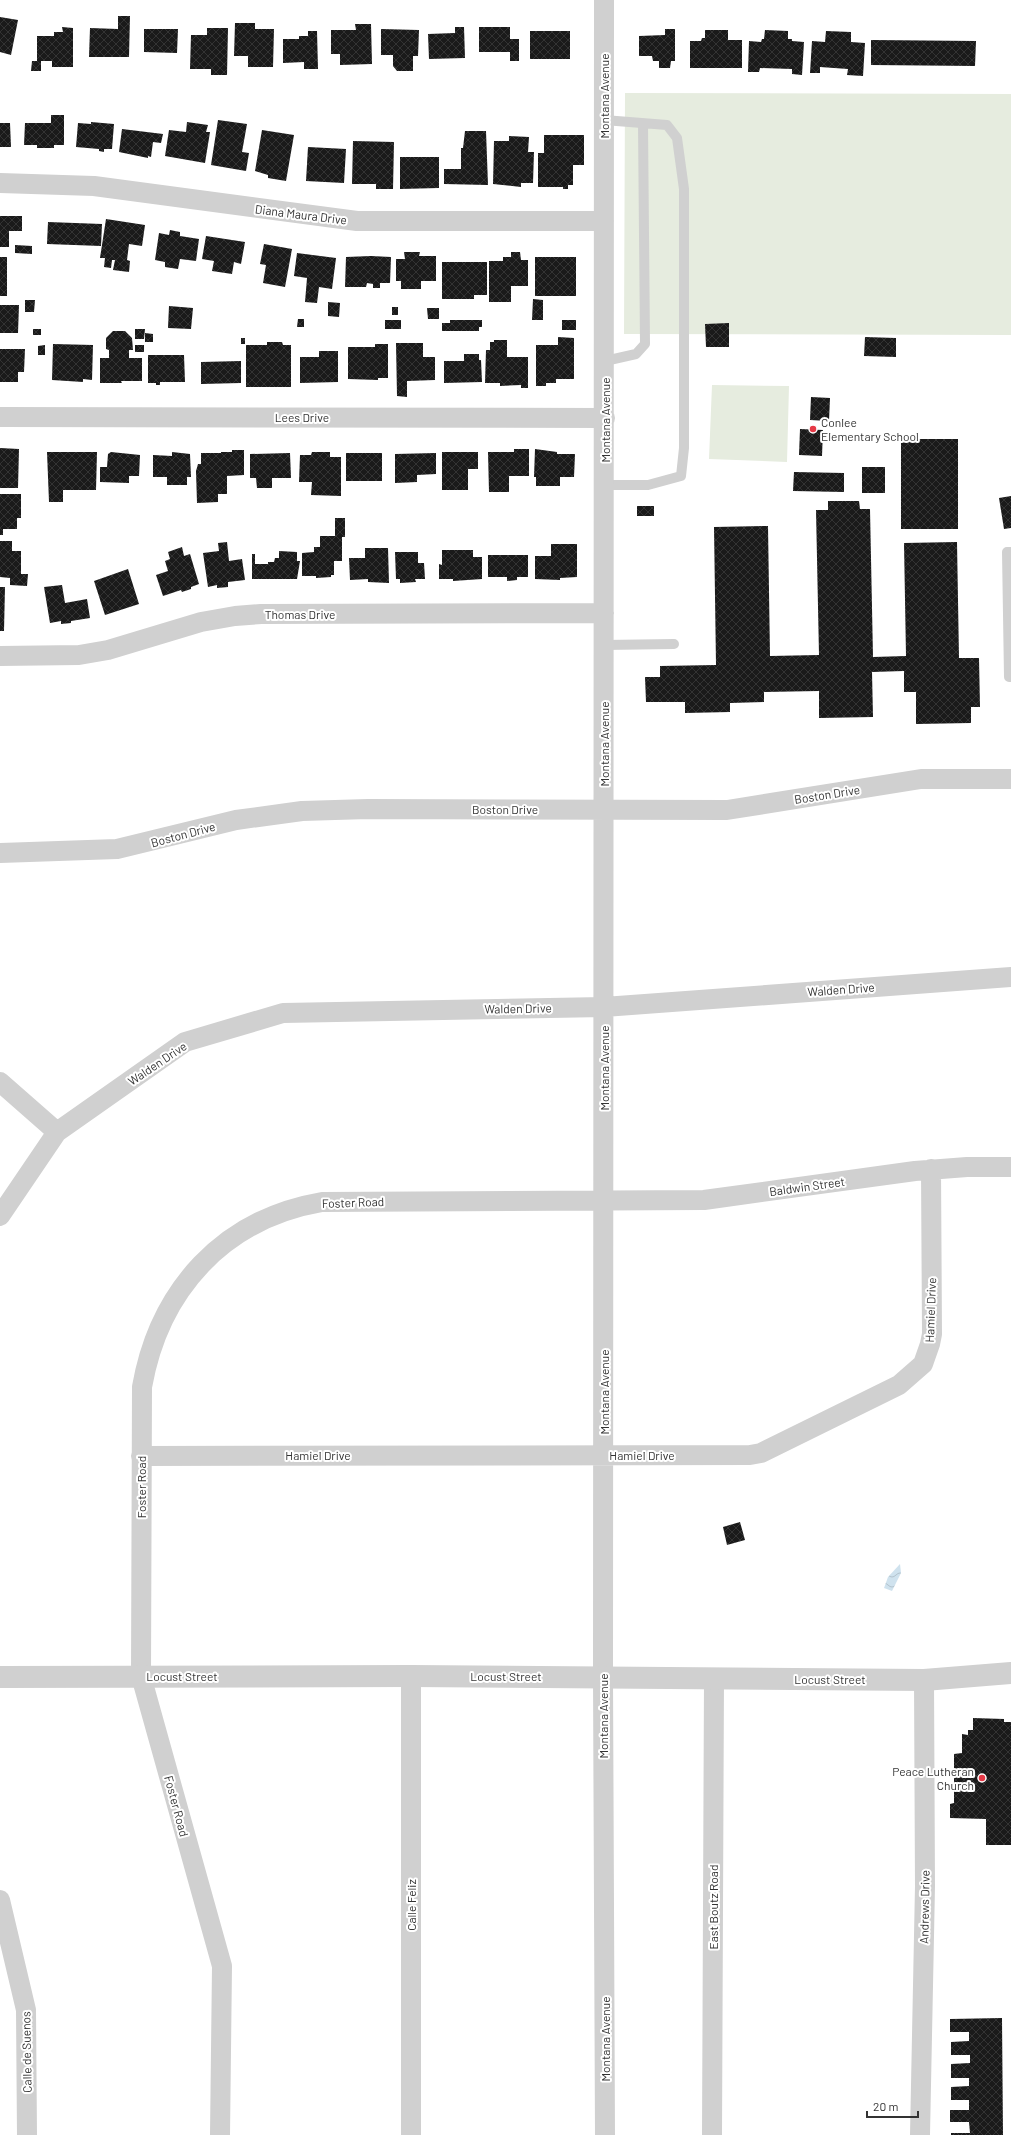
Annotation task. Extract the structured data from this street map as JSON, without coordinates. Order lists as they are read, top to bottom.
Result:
{
  "streets": {
    "street": [
      "Montana Avenue",
      "Diana Maura Drive",
      "Lees Drive",
      "Thomas Drive",
      "Boston Drive",
      "Walden Drive",
      "Baldwin Street",
      "Foster Road",
      "Hamiel Drive",
      "Locust Street",
      "Calle Feliz",
      "East Boutz Road",
      "Andrews Drive",
      "Calle de Suenos"
    ]
  },
  "crossings": [
    ["Montana Avenue", "Diana Maura Drive"],
    ["Montana Avenue", "Lees Drive"],
    ["Montana Avenue", "Thomas Drive"],
    ["Montana Avenue", "Boston Drive"],
    ["Montana Avenue", "Walden Drive"],
    ["Montana Avenue", "Baldwin Street"],
    ["Montana Avenue", "Foster Road"],
    ["Montana Avenue", "Hamiel Drive"],
    ["Montana Avenue", "Locust Street"],
    ["Baldwin Street", "Foster Road"],
    ["Baldwin Street", "Hamiel Drive"],
    ["Foster Road", "Hamiel Drive"],
    ["Foster Road", "Locust Street"],
    ["Locust Street", "Calle Feliz"],
    ["Locust Street", "East Boutz Road"],
    ["Locust Street", "Andrews Drive"]
  ],
  "places": ["Conlee Elementary School", "Peace Lutheran Church"],
  "scale_bar": "20 m"
}
